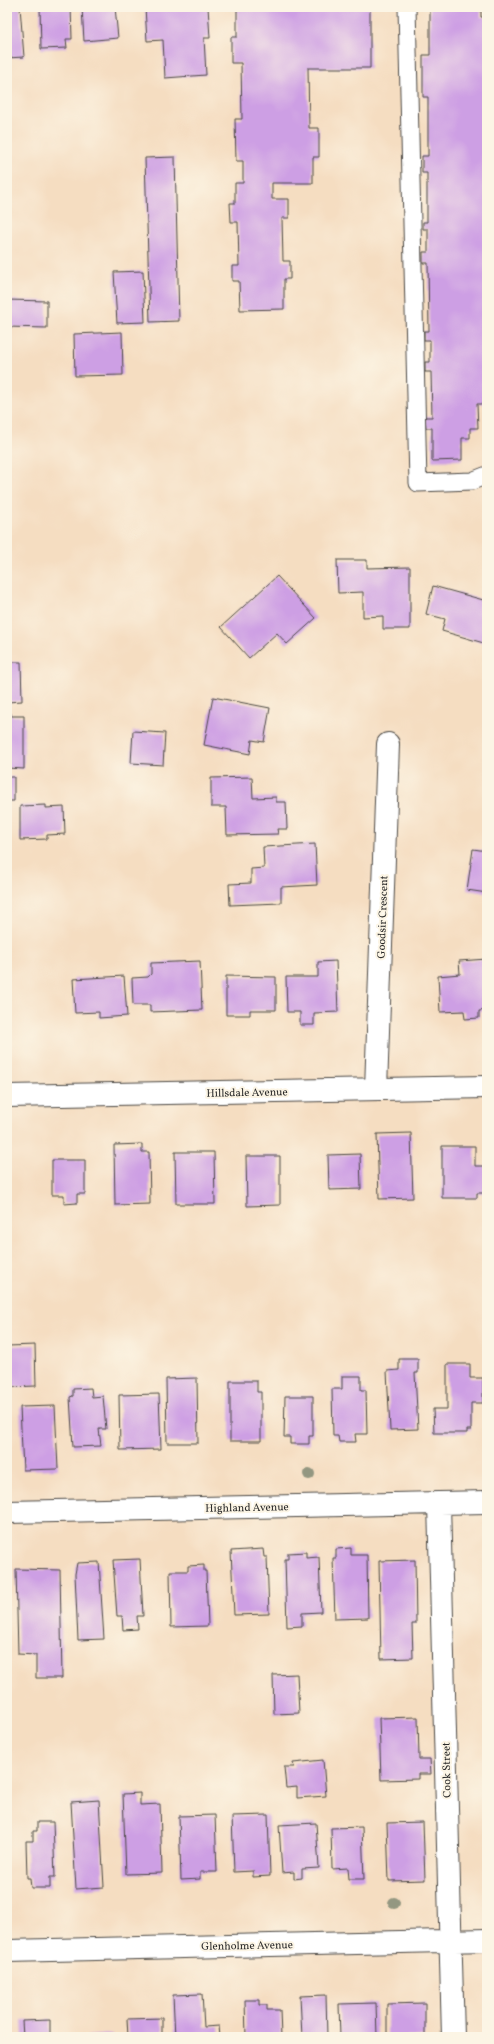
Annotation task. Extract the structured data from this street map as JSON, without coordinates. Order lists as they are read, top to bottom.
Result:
{
  "streets": {
    "street": [
      "Goodsir Crescent",
      "Hillsdale Avenue",
      "Highland Avenue",
      "Cook Street",
      "Glenholme Avenue"
    ]
  },
  "crossings": [
    ["Goodsir Crescent", "Hillsdale Avenue"],
    ["Highland Avenue", "Cook Street"],
    ["Cook Street", "Glenholme Avenue"]
  ]
}
